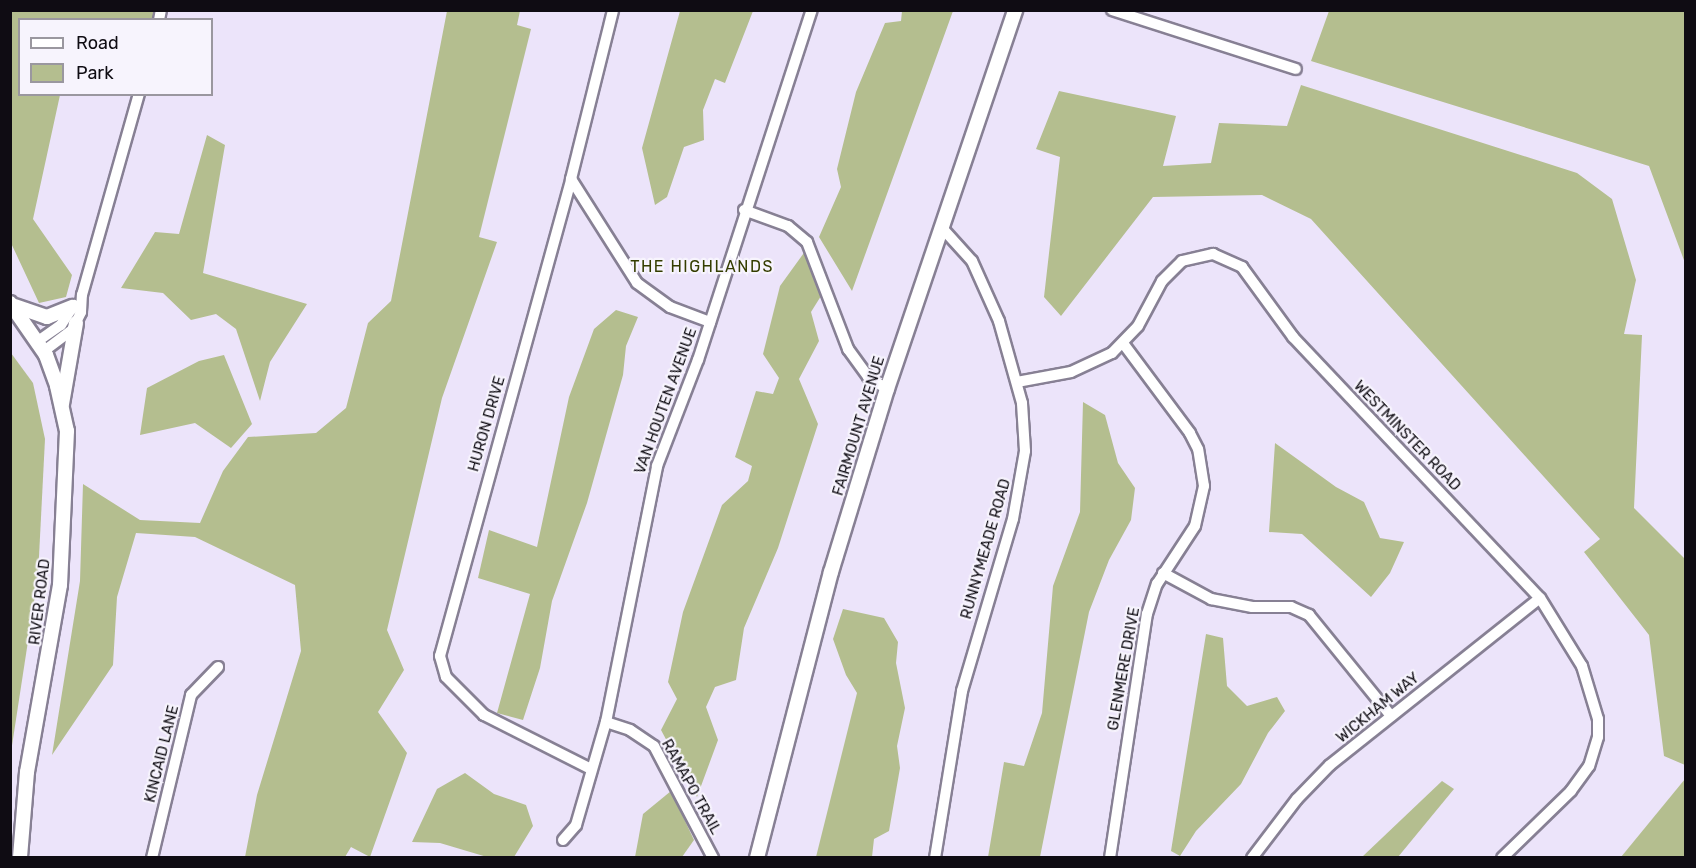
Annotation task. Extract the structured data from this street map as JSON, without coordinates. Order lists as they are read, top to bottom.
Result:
{
  "streets": {
    "main road": ["FAIRMOUNT AVENUE", "RIVER ROAD"],
    "street": [
      "VAN HOUTEN AVENUE",
      "HURON DRIVE",
      "WESTMINSTER ROAD",
      "RUNNYMEADE ROAD",
      "GLENMERE DRIVE",
      "WICKHAM WAY",
      "KINCAID LANE",
      "RAMAPO TRAIL"
    ]
  },
  "crossings": [
    ["VAN HOUTEN AVENUE", "HURON DRIVE"],
    ["VAN HOUTEN AVENUE", "RAMAPO TRAIL"],
    ["FAIRMOUNT AVENUE", "RUNNYMEADE ROAD"],
    ["WESTMINSTER ROAD", "RUNNYMEADE ROAD"],
    ["WESTMINSTER ROAD", "GLENMERE DRIVE"],
    ["WESTMINSTER ROAD", "WICKHAM WAY"]
  ],
  "districts": ["THE HIGHLANDS"],
  "legend": ["Road", "Park"]
}
